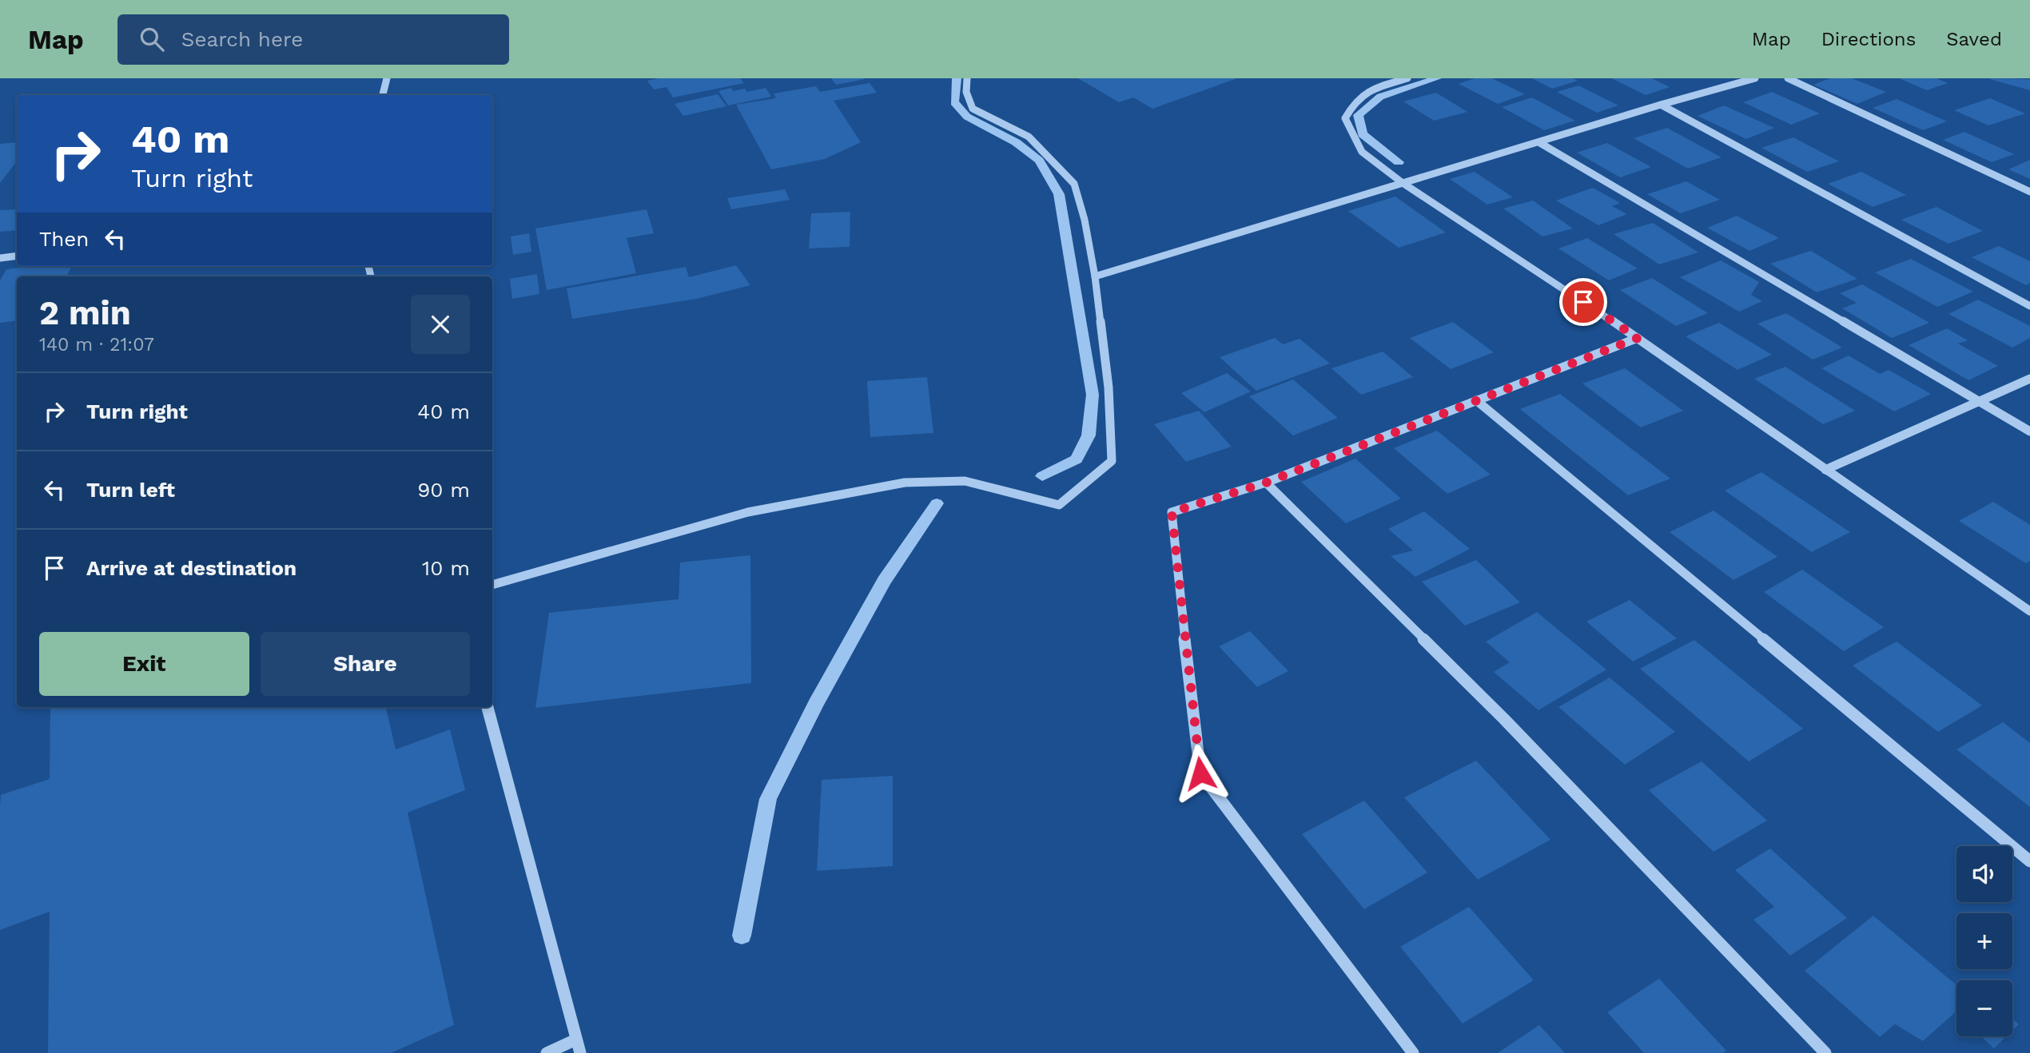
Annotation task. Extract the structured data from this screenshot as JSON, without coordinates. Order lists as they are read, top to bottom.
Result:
{
  "page": {
    "header": "Map",
    "search": "Search here",
    "nav": ["Map", "Directions", "Saved"],
    "turn": ["40 m", "Turn right"],
    "then": "Then",
    "heading": ["2 min", "140 m · 21:07"],
    "list": [
      {
        "name": "Turn right",
        "value": "40 m"
      },
      {
        "name": "Turn left",
        "value": "90 m"
      },
      {
        "name": "Arrive at destination",
        "value": "10 m"
      }
    ],
    "buttons": ["Exit", "Share"],
    "map_buttons": ["+", "−"]
  }
}
